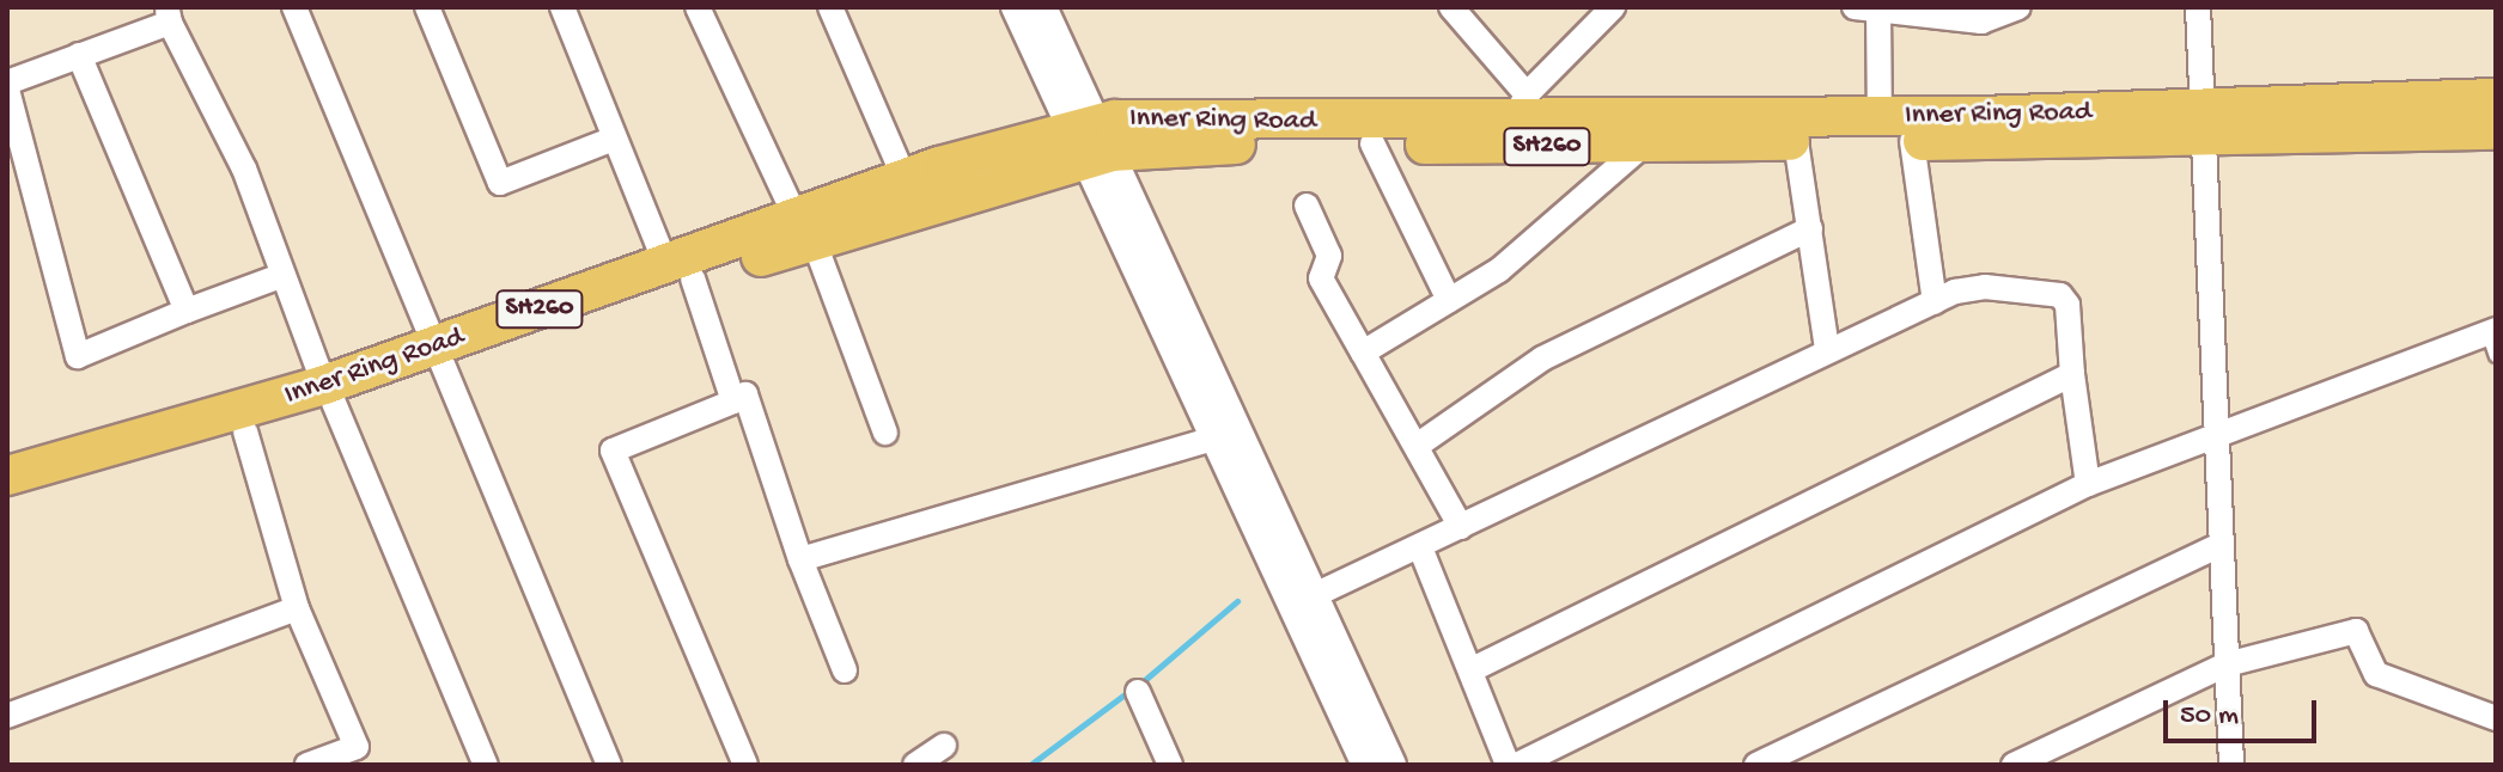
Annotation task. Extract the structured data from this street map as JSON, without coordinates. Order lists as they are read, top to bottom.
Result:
{
  "streets": {
    "highway": ["Inner Ring Road", "SH260"]
  },
  "scale_bar": "50 m"
}
